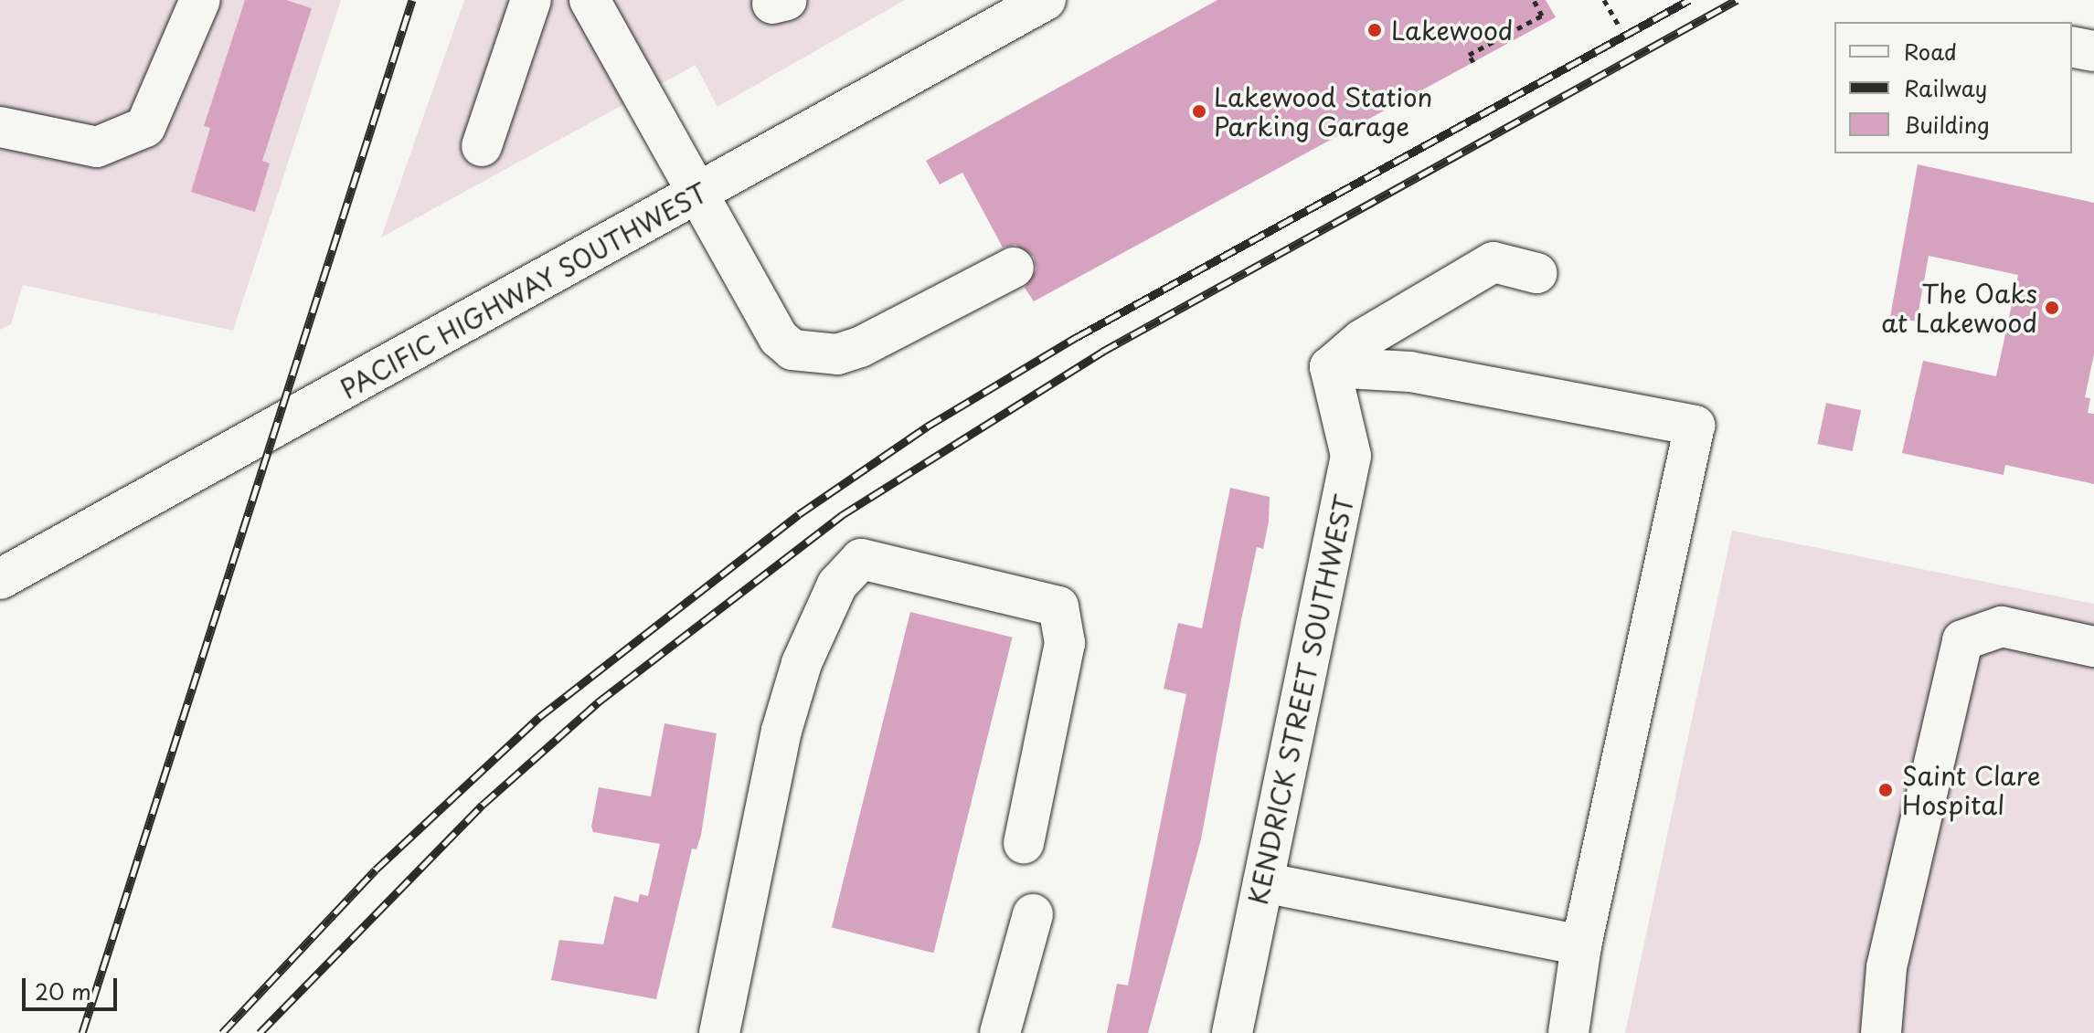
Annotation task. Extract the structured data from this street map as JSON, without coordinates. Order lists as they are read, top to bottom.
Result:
{
  "streets": {
    "main road": ["PACIFIC HIGHWAY SOUTHWEST", "KENDRICK STREET SOUTHWEST"]
  },
  "places": [
    "Lakewood",
    "Lakewood Station Parking Garage",
    "The Oaks at Lakewood",
    "Saint Clare Hospital"
  ],
  "legend": ["Road", "Railway", "Building"],
  "scale_bar": "20 m"
}
